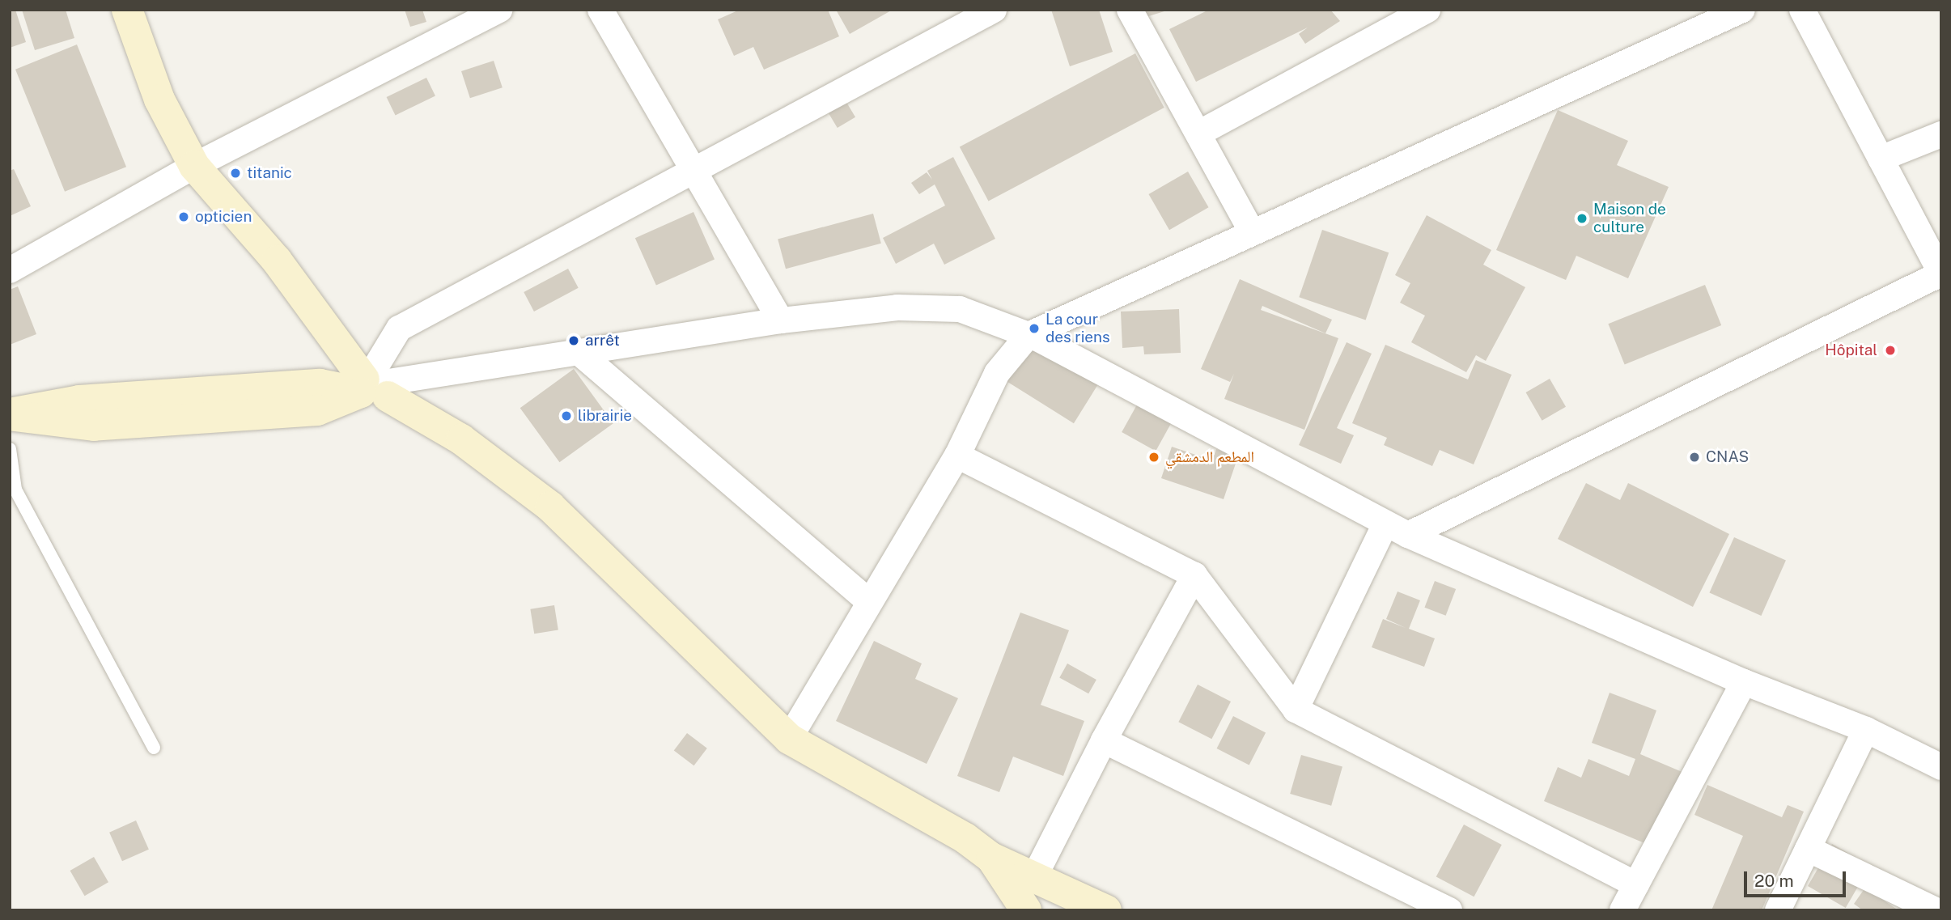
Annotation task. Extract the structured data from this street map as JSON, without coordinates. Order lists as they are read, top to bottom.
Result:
{
  "places": [
    "titanic",
    "opticien",
    "Maison de culture",
    "La cour des riens",
    "arrêt",
    "Hôpital",
    "librairie",
    "المطعم الدمشقي",
    "CNAS"
  ],
  "scale_bar": "20 m"
}
